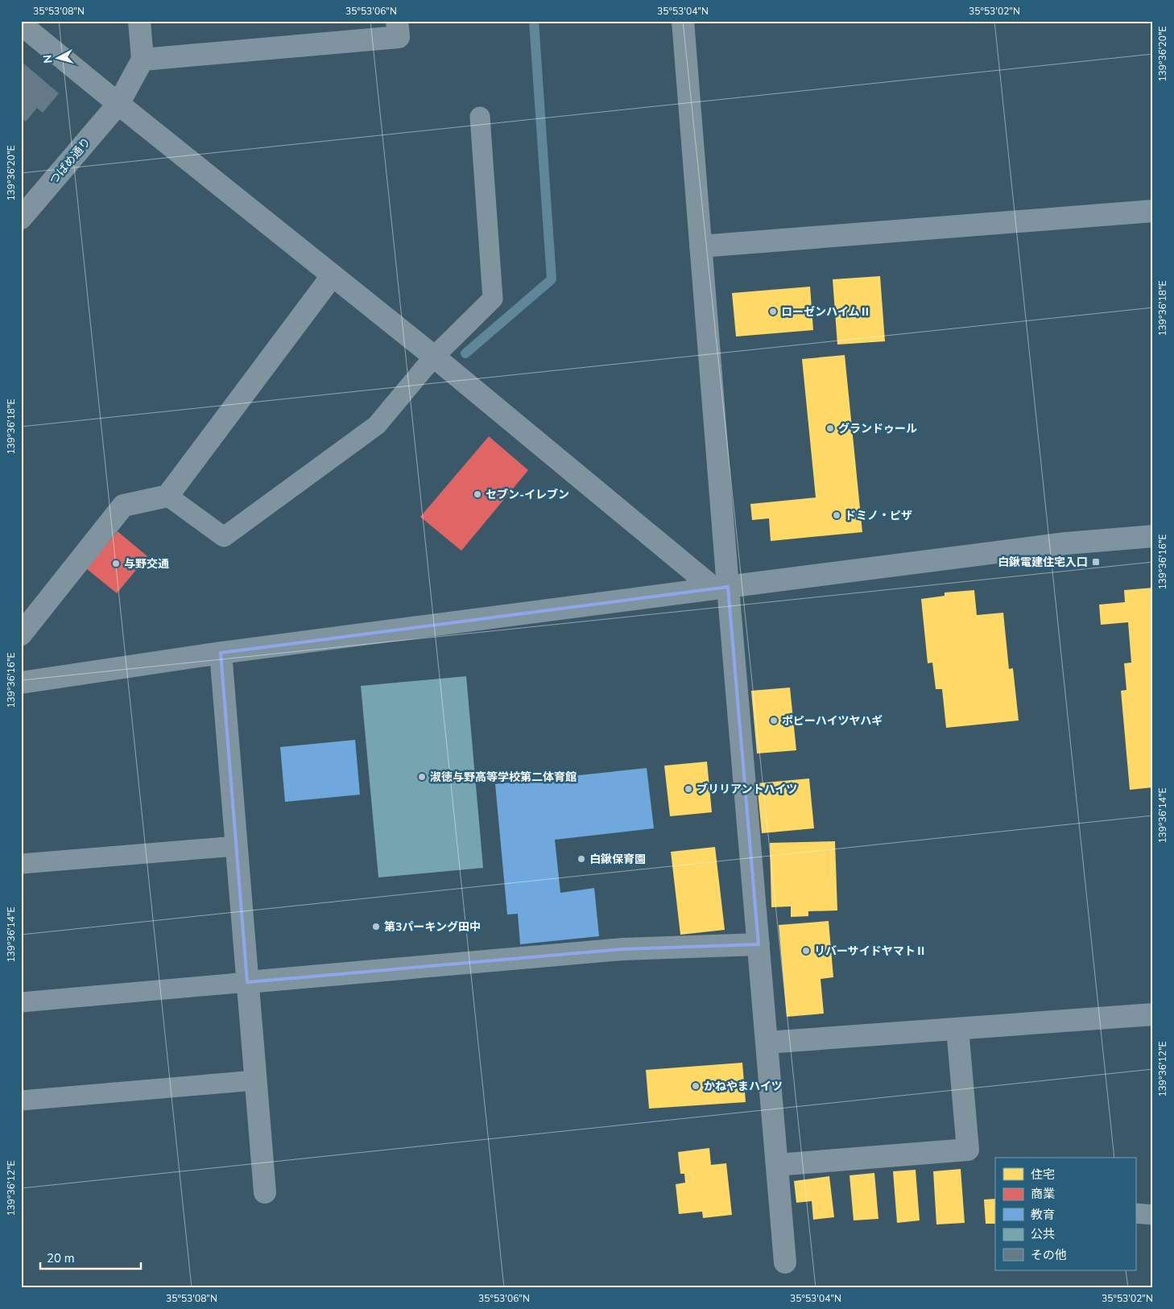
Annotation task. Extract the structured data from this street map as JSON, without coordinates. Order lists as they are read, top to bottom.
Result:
{
  "streets": {
    "street": ["つばめ通り"]
  },
  "places": {
    "other": [
      "ローゼンハイムⅡ",
      "グランドゥール",
      "セブン-イレブン",
      "ドミノ・ピザ",
      "与野交通",
      "ポピーハイツヤハギ",
      "淑徳与野高等学校第二体育館",
      "ブリリアントハイツ",
      "白鍬保育園",
      "第3パーキング田中",
      "リバーサイドヤマトⅡ",
      "かねやまハイツ"
    ],
    "transit": ["白鍬電建住宅入口"]
  },
  "legend": [
    "住宅",
    "商業",
    "教育",
    "公共",
    "その他"
  ],
  "scale_bar": "20 m",
  "north": "left",
  "coordinates": [
    "35°53'08\"N",
    "35°53'06\"N",
    "35°53'04\"N",
    "35°53'02\"N",
    "139°36'20\"E",
    "139°36'18\"E",
    "139°36'16\"E",
    "139°36'14\"E",
    "139°36'12\"E"
  ]
}
